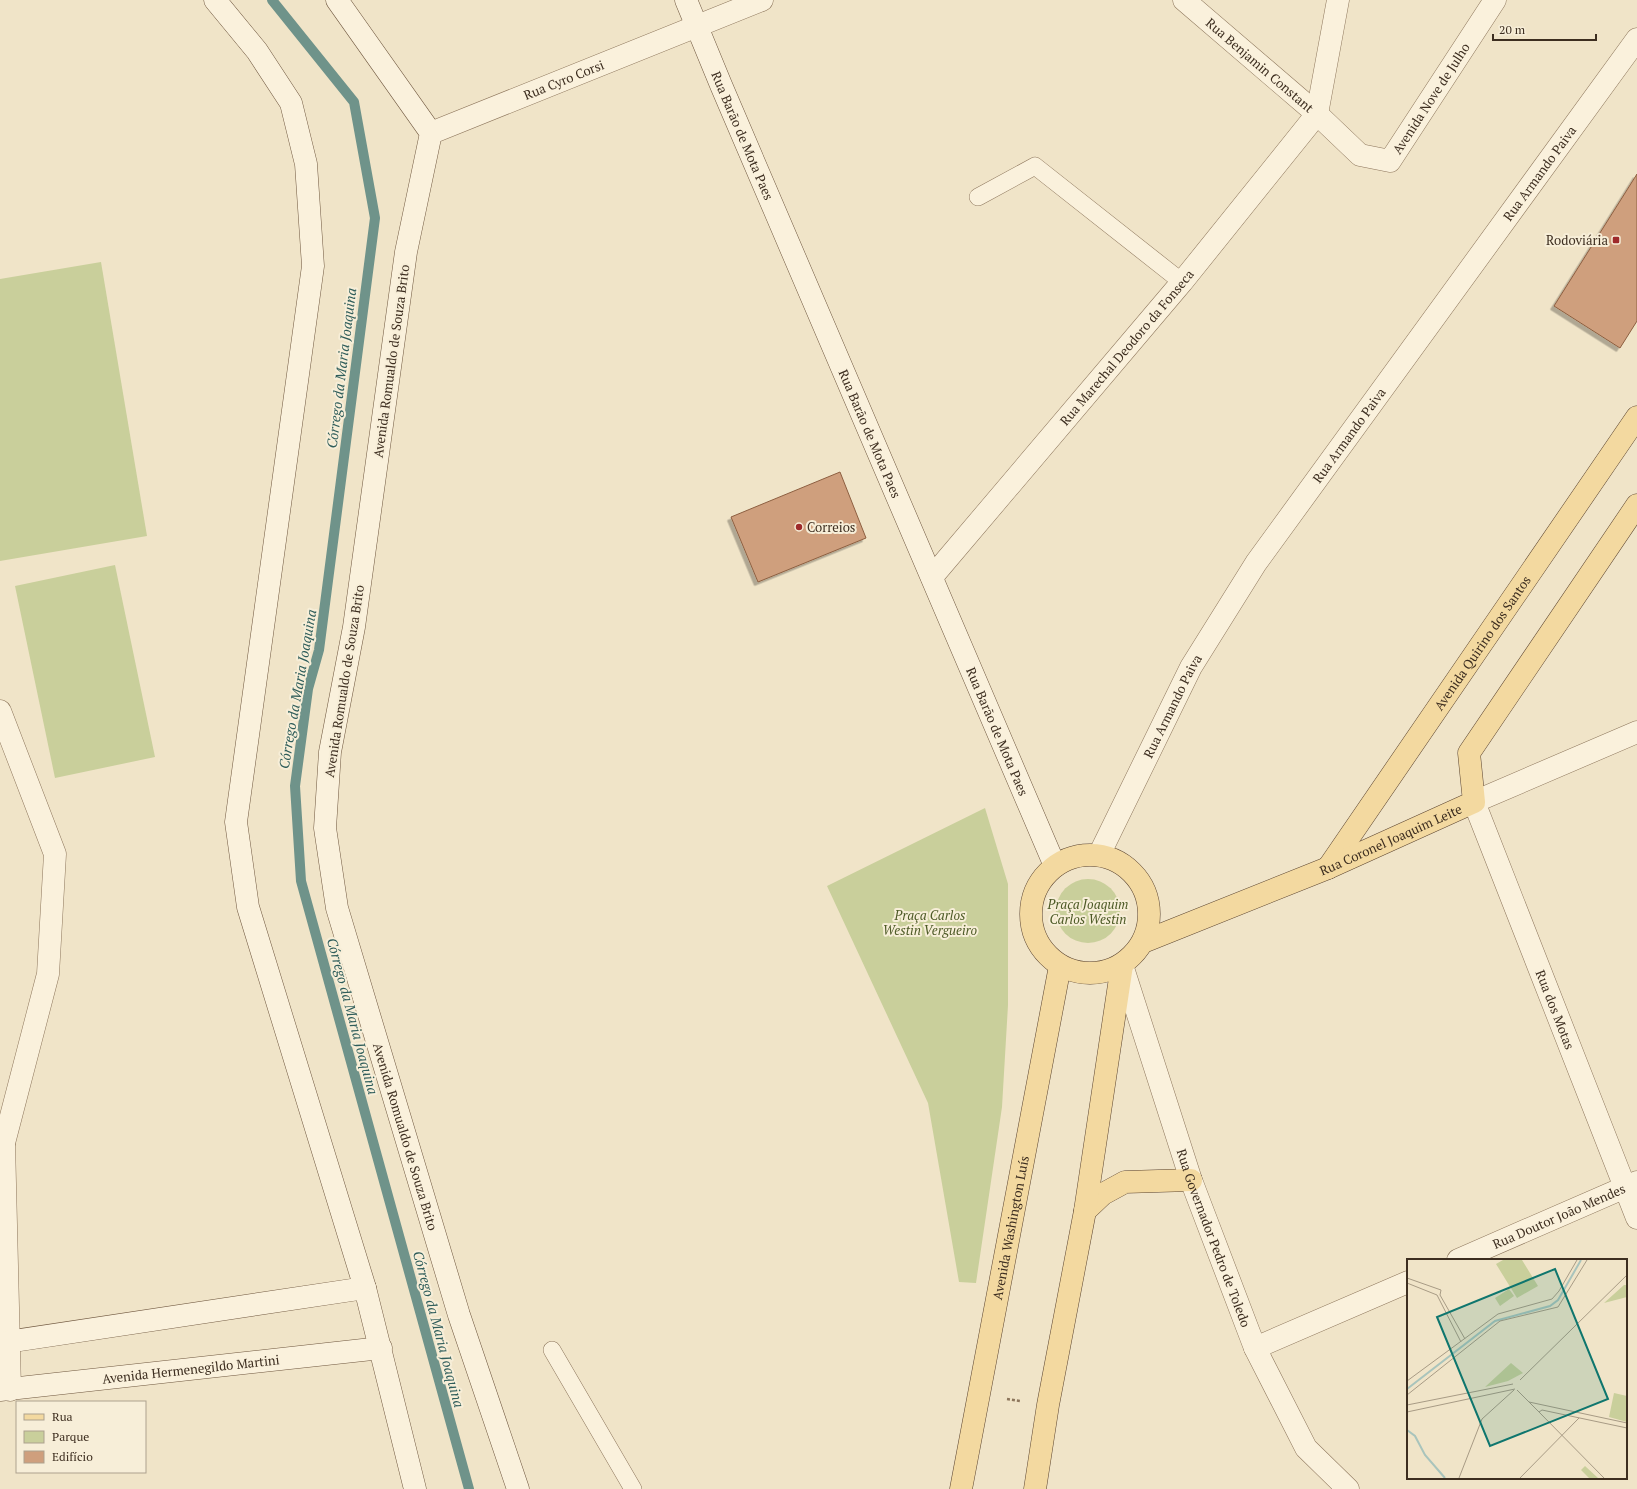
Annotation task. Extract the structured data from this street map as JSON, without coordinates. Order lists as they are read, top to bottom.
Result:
{
  "streets": {
    "main road": ["Avenida Quirino dos Santos", "Rua Coronel Joaquim Leite", "Avenida Washington Luís"],
    "street": [
      "Rua Benjamin Constant",
      "Rua Cyro Corsi",
      "Avenida Nove de Julho",
      "Rua Barão de Mota Paes",
      "Rua Armando Paiva",
      "Rua Marechal Deodoro da Fonseca",
      "Avenida Romualdo de Souza Brito",
      "Rua dos Motas",
      "Rua Doutor João Mendes",
      "Rua Governador Pedro de Toledo",
      "Avenida Hermenegildo Martini"
    ]
  },
  "crossings": [
    ["Rua Benjamin Constant", "Avenida Nove de Julho"],
    ["Rua Benjamin Constant", "Rua Marechal Deodoro da Fonseca"],
    ["Rua Cyro Corsi", "Rua Barão de Mota Paes"],
    ["Rua Cyro Corsi", "Avenida Romualdo de Souza Brito"],
    ["Avenida Nove de Julho", "Rua Marechal Deodoro da Fonseca"],
    ["Rua Barão de Mota Paes", "Rua Armando Paiva"],
    ["Rua Barão de Mota Paes", "Rua Marechal Deodoro da Fonseca"],
    ["Rua Barão de Mota Paes", "Rua Coronel Joaquim Leite"],
    ["Rua Barão de Mota Paes", "Avenida Washington Luís"],
    ["Rua Barão de Mota Paes", "Rua Governador Pedro de Toledo"],
    ["Rua Armando Paiva", "Rua Coronel Joaquim Leite"],
    ["Rua Armando Paiva", "Avenida Washington Luís"],
    ["Rua Armando Paiva", "Rua Governador Pedro de Toledo"],
    ["Avenida Quirino dos Santos", "Rua Coronel Joaquim Leite"],
    ["Rua Coronel Joaquim Leite", "Rua dos Motas"],
    ["Rua Coronel Joaquim Leite", "Avenida Washington Luís"],
    ["Rua Coronel Joaquim Leite", "Rua Governador Pedro de Toledo"],
    ["Rua dos Motas", "Rua Doutor João Mendes"],
    ["Avenida Washington Luís", "Rua Governador Pedro de Toledo"]
  ],
  "water": ["Córrego da Maria Joaquina"],
  "parks": ["Praça Joaquim Carlos Westin", "Praça Carlos Westin Vergueiro"],
  "places": {
    "transit": ["Rodoviária"],
    "other": ["Correios"]
  },
  "legend": ["Rua", "Parque", "Edifício"],
  "scale_bar": "20 m"
}
